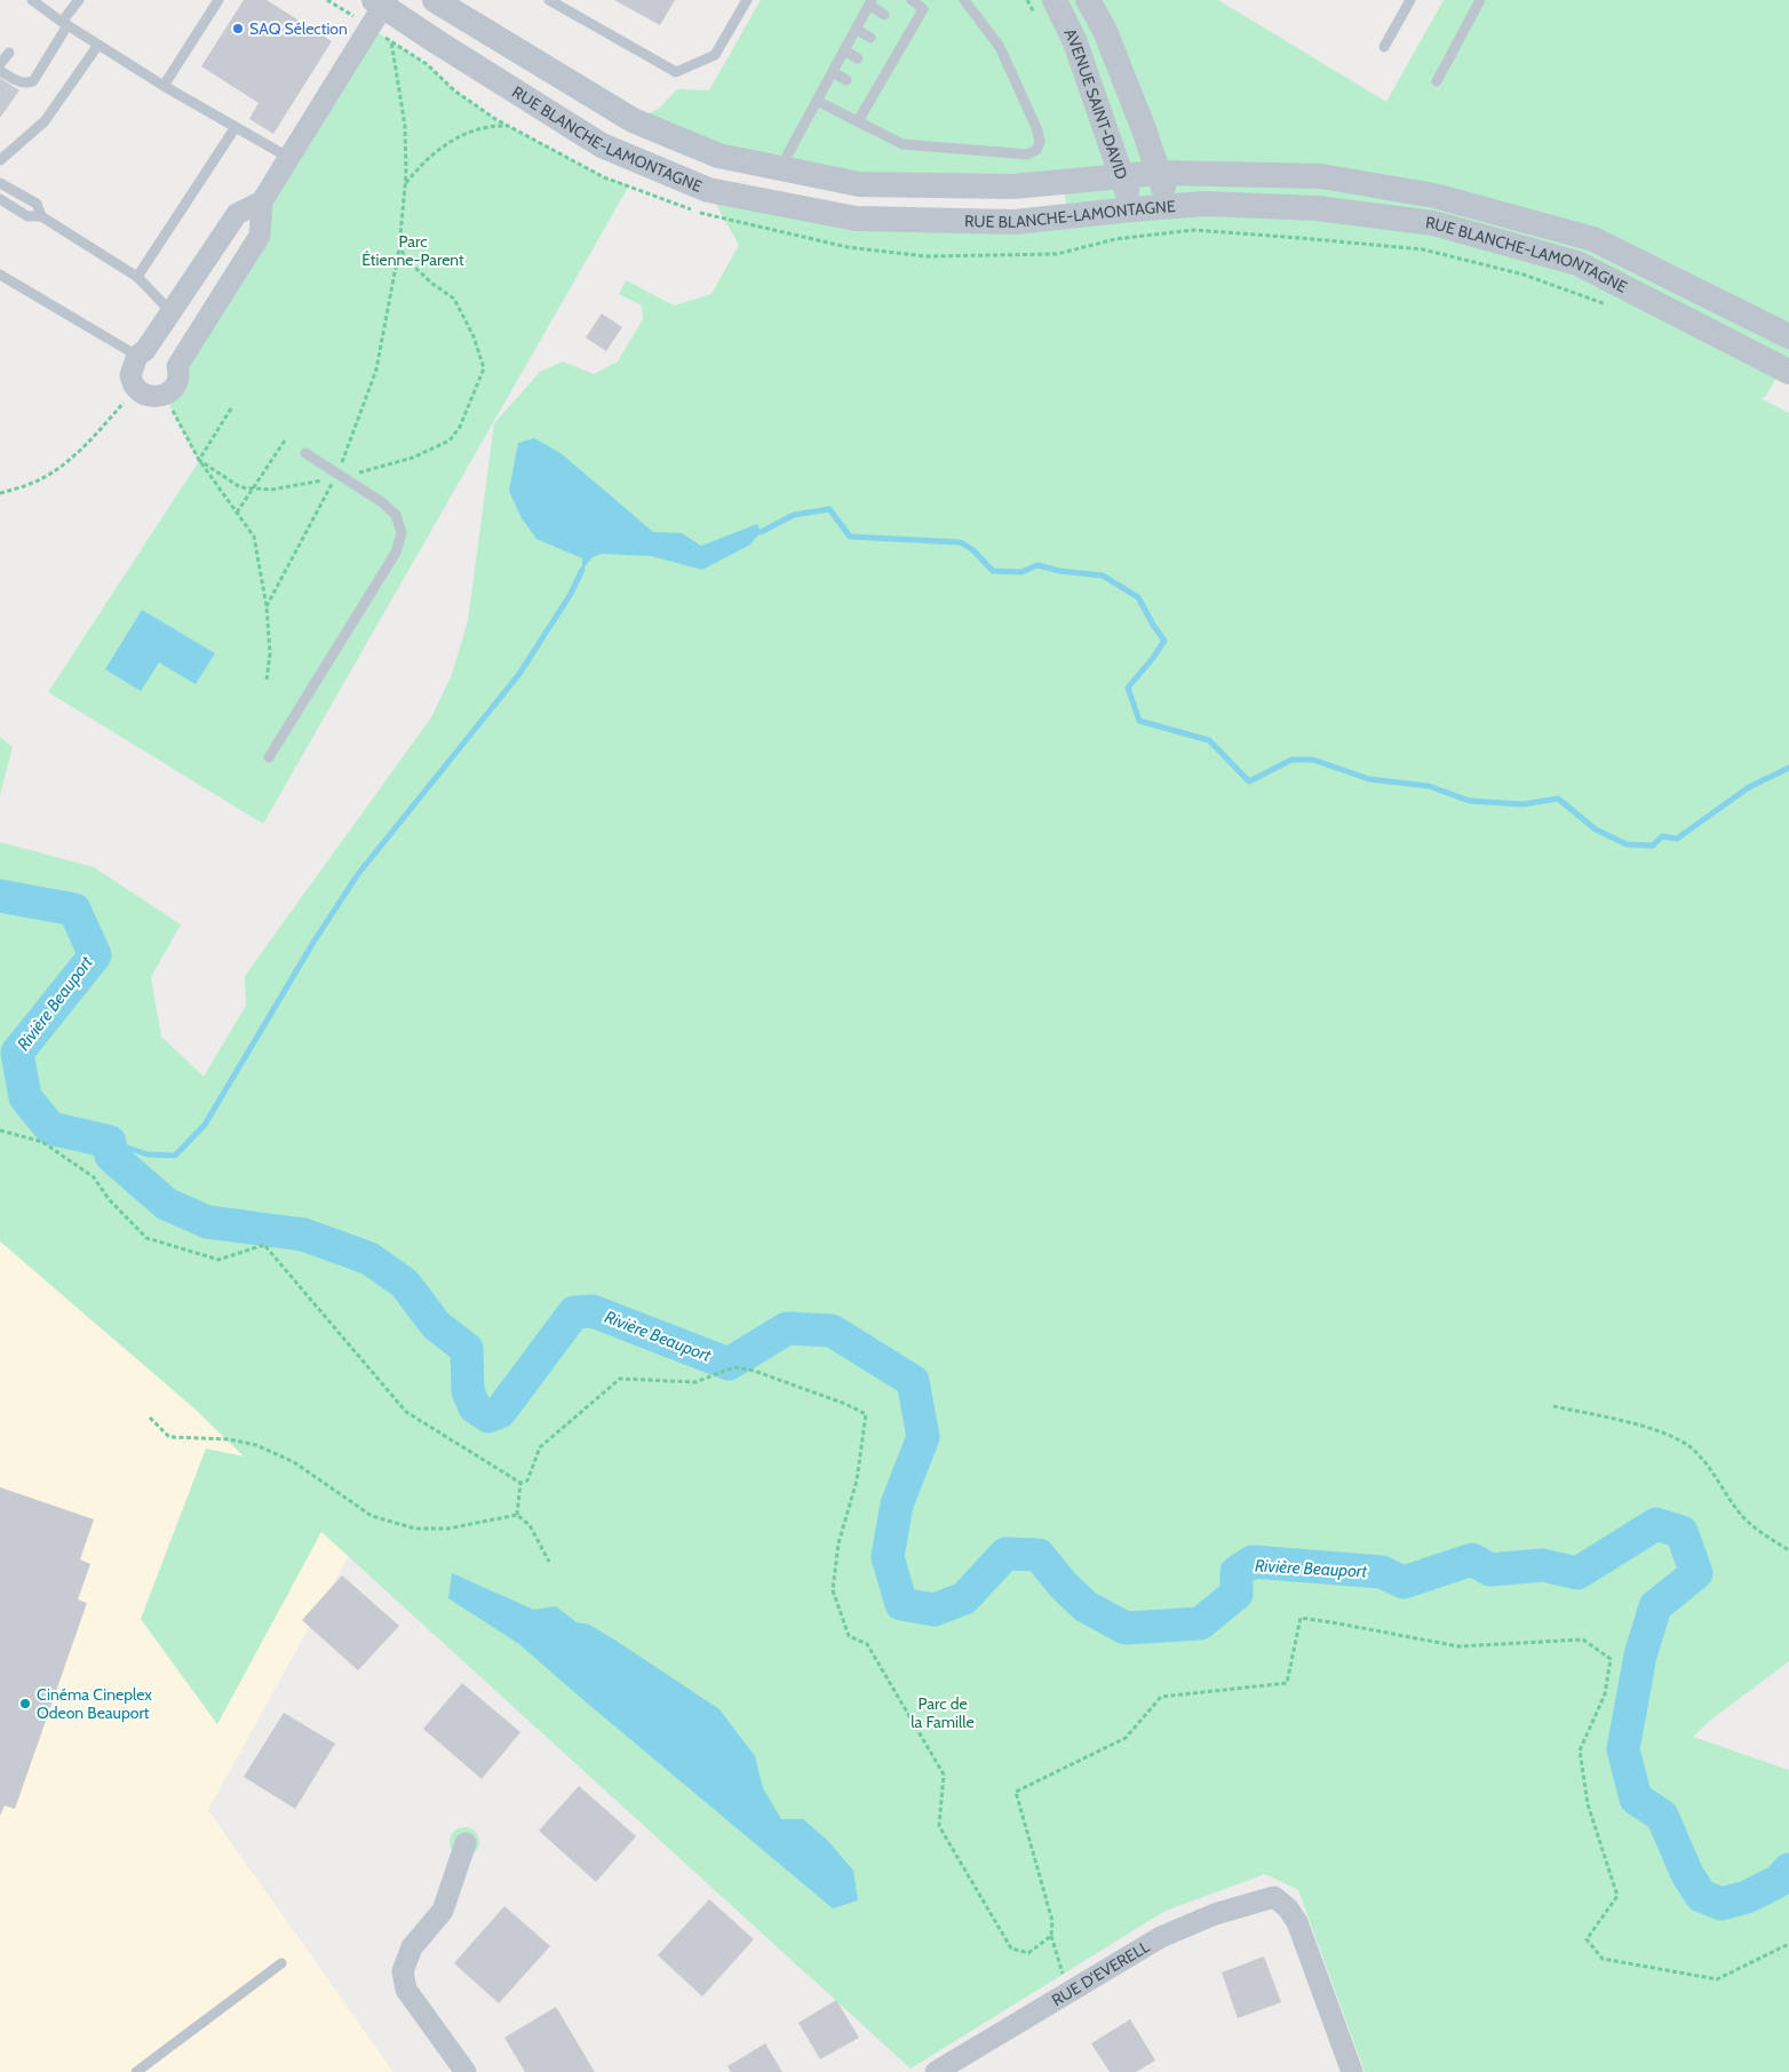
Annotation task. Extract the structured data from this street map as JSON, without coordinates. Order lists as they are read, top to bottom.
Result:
{
  "streets": {
    "street": ["AVENUE SAINT-DAVID", "RUE BLANCHE-LAMONTAGNE", "RUE D'EVERELL"]
  },
  "crossings": [
    ["AVENUE SAINT-DAVID", "RUE BLANCHE-LAMONTAGNE"]
  ],
  "water": ["Rivière Beauport"],
  "parks": ["Parc Étienne-Parent", "Parc de la Famille"],
  "places": ["SAQ Sélection", "Cinéma Cineplex Odeon Beauport"]
}
